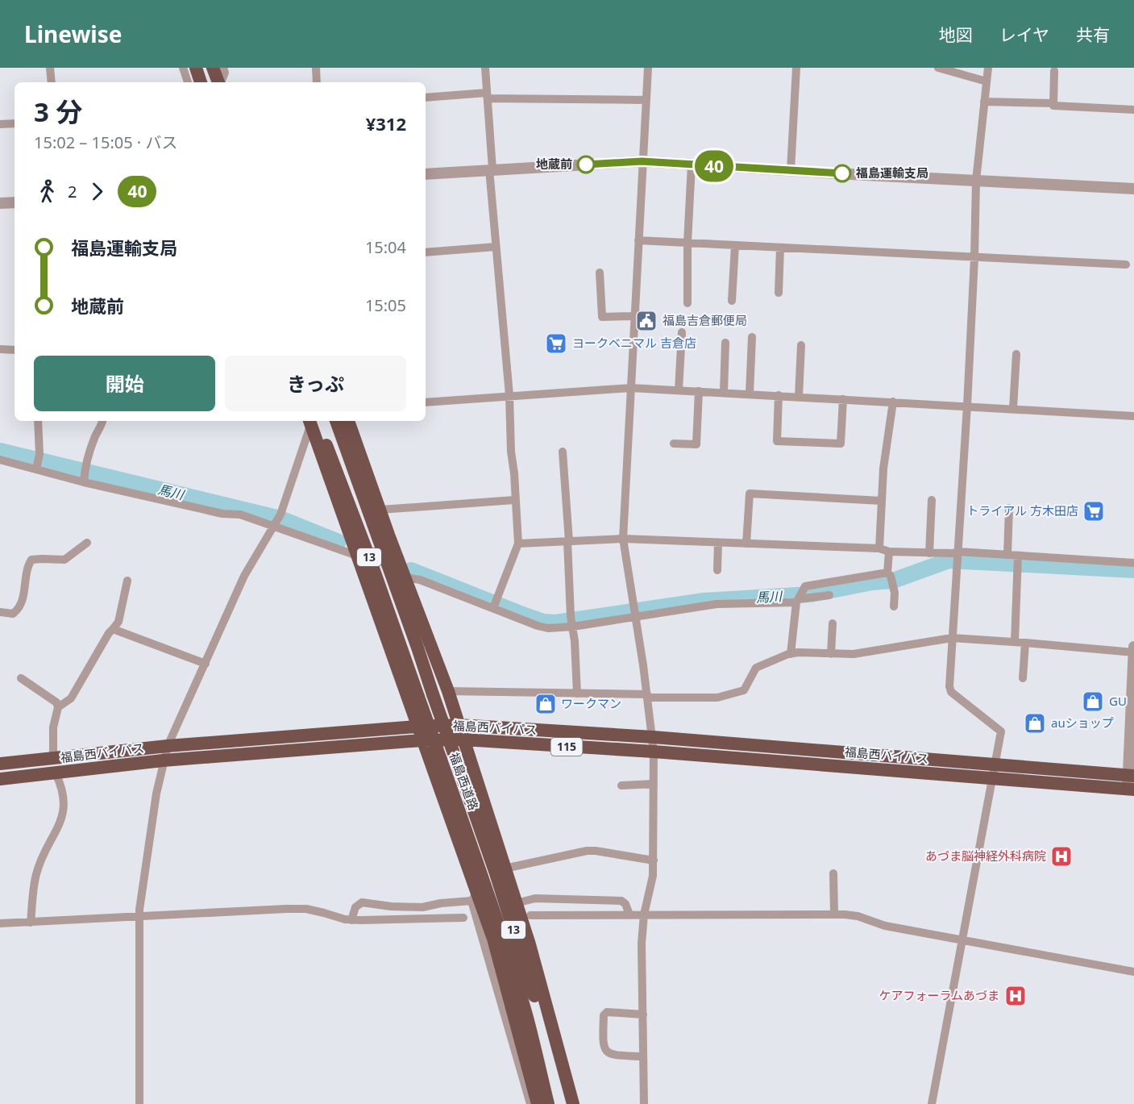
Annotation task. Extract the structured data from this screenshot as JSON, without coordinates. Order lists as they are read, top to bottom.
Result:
{
  "streets": {
    "highway": [
      "13",
      "福島西バイパス",
      "115",
      "福島西道路"
    ]
  },
  "water": ["馬川"],
  "places": {
    "other": ["地蔵前", "福島運輸支局"],
    "public building": ["福島吉倉郵便局"],
    "supermarket": ["ヨークベニマル 吉倉店", "トライアル 方木田店"],
    "shop": ["GU", "ワークマン", "auショップ"],
    "hospital": ["あづま脳神経外科病院", "ケアフォーラムあづま"]
  },
  "lines": ["bus line 40"],
  "page": {
    "header": "Linewise",
    "nav": ["地図", "レイヤ", "共有"],
    "on_map": "40",
    "heading": ["3 分", "15:02 – 15:05 · バス", "¥312"],
    "legs": ["2", "40"],
    "list": [
      {
        "name": "福島運輸支局",
        "value": "15:04"
      },
      {
        "name": "地蔵前",
        "value": "15:05"
      }
    ],
    "buttons": ["開始", "きっぷ"]
  }
}
